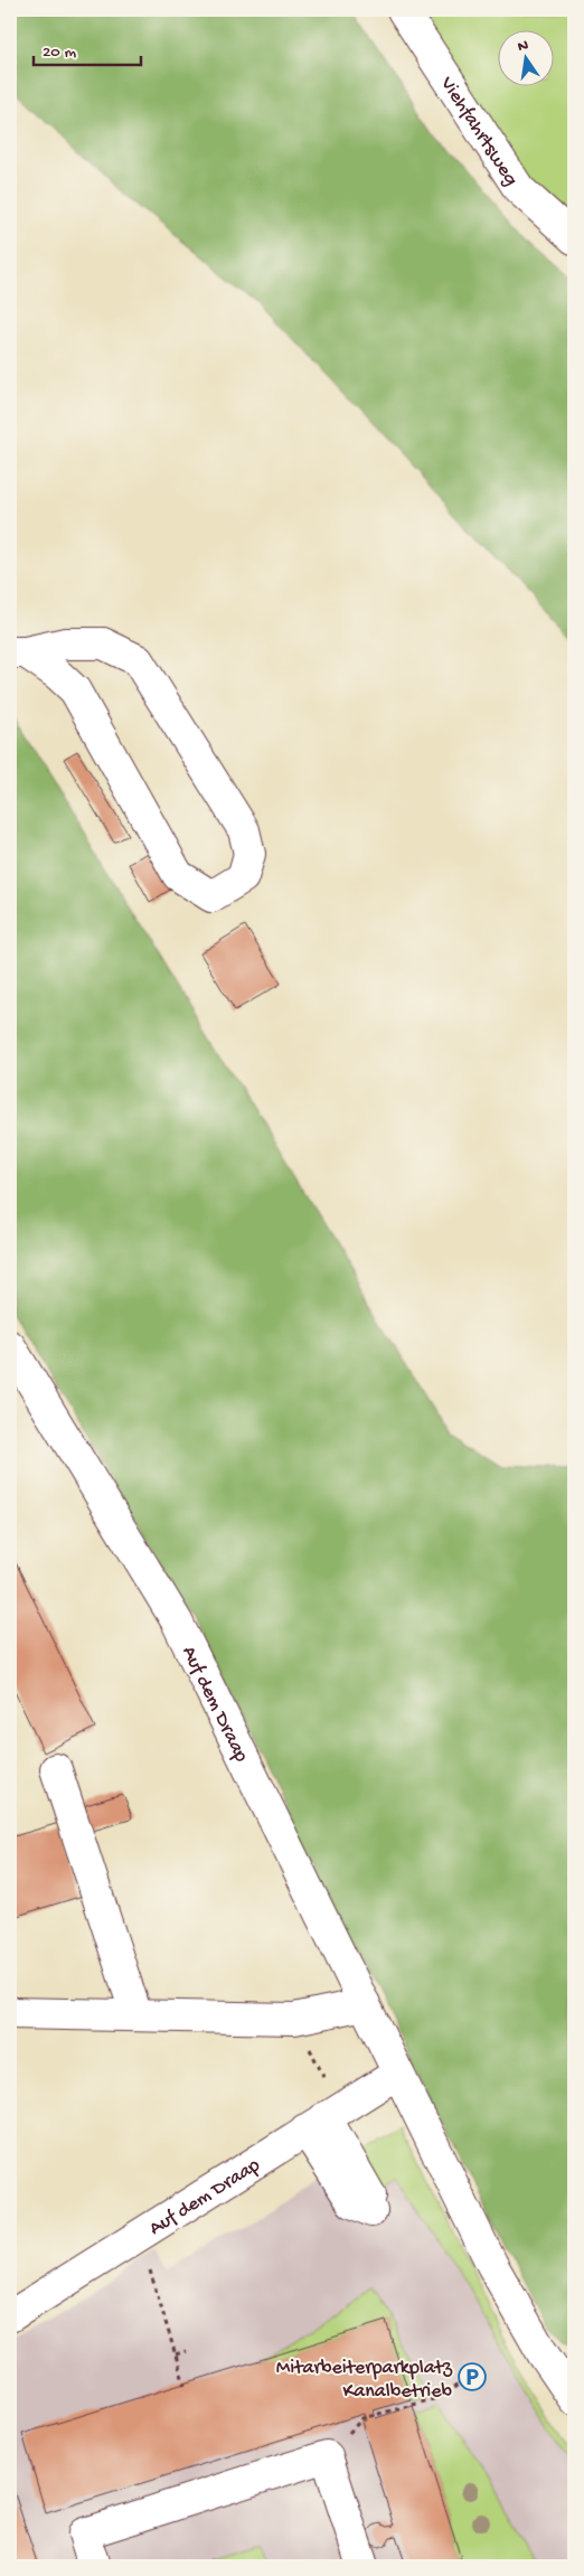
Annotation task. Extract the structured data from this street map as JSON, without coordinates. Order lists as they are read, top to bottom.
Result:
{
  "streets": {
    "street": ["Viehfahrtsweg", "Auf dem Draap"]
  },
  "places": {
    "parking": ["Mitarbeiterparkplatz Kanalbetrieb"]
  },
  "scale_bar": "20 m",
  "north": "top"
}
